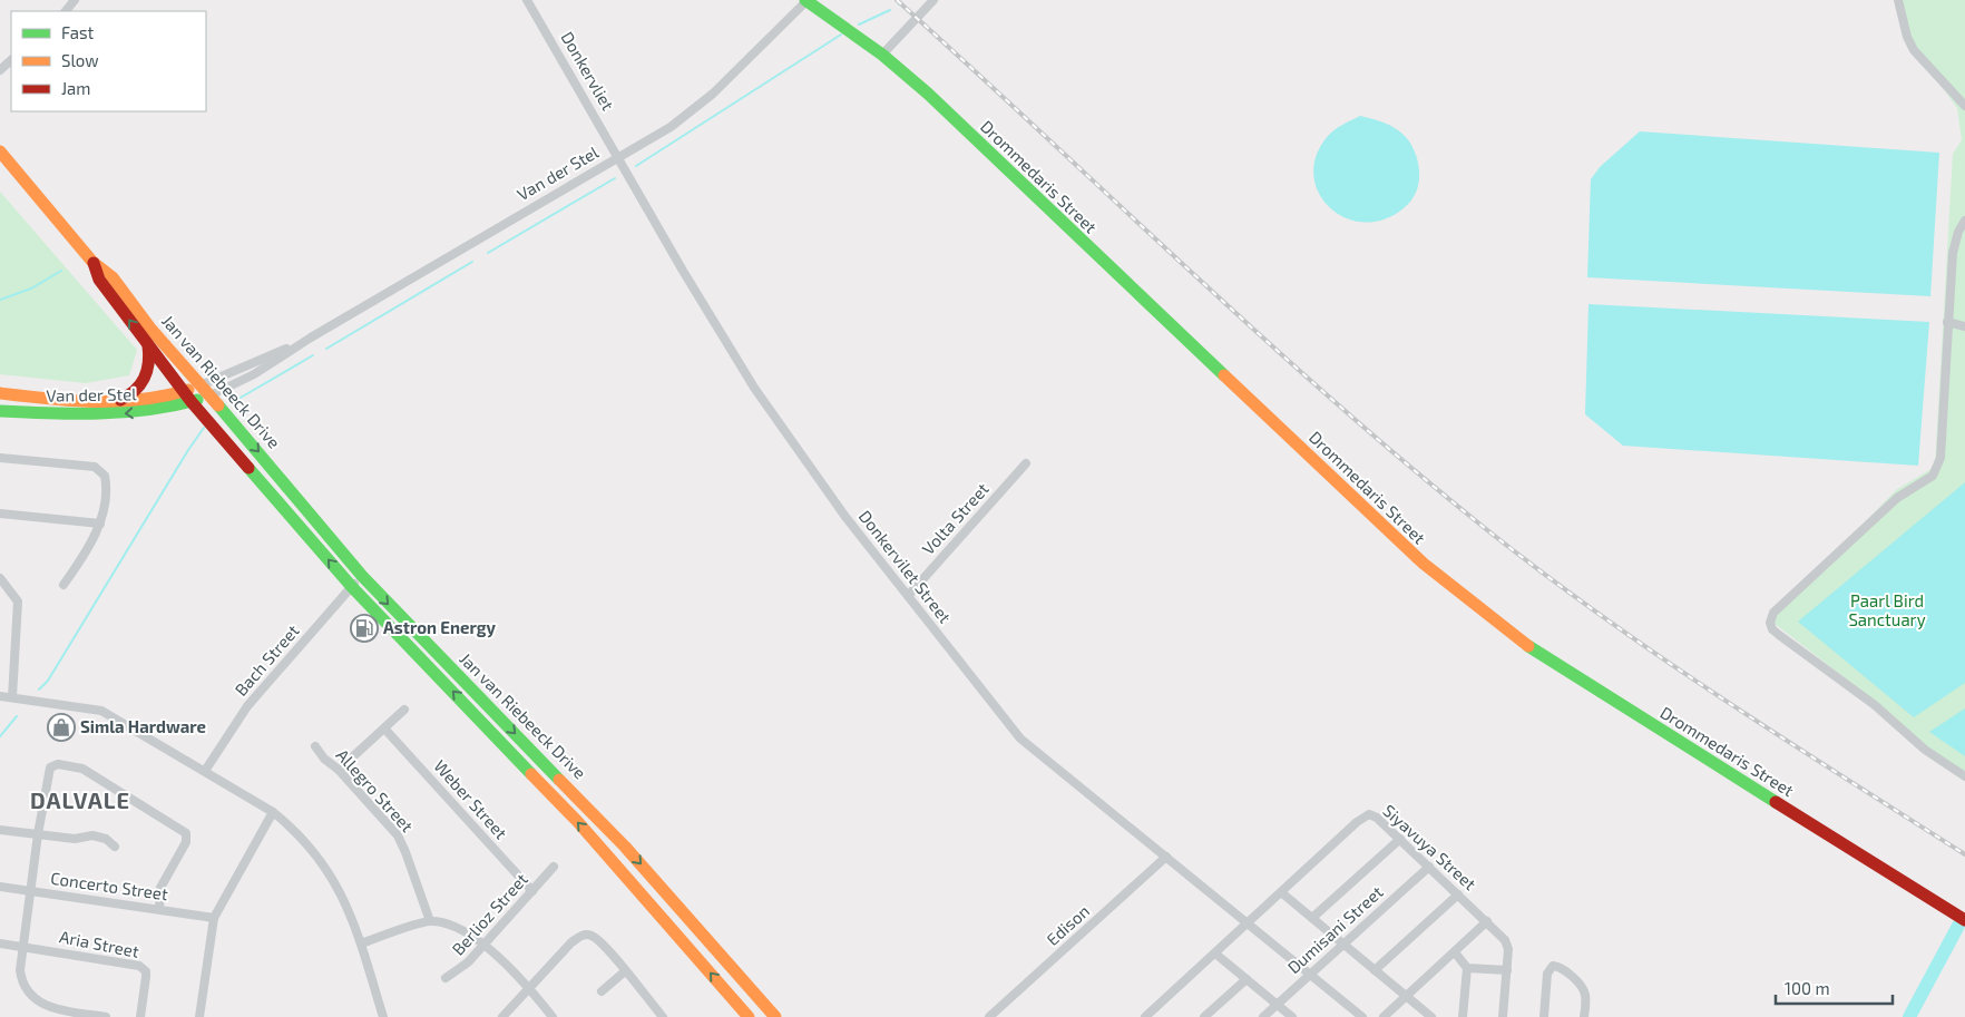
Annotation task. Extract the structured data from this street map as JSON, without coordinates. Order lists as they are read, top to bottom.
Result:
{
  "streets": {
    "main road": ["Van der Stel", "Drommedaris Street", "Jan van Riebeeck Drive"],
    "street": [
      "Donkervliet",
      "Volta Street",
      "Donkervilet Street",
      "Bach Street",
      "Allegro Street",
      "Weber Street",
      "Siyavuya Street",
      "Concerto Street",
      "Berlioz Street",
      "Edison",
      "Dumisani Street",
      "Aria Street"
    ]
  },
  "crossings": [
    ["Donkervliet", "Van der Stel"],
    ["Donkervliet", "Donkervilet Street"],
    ["Van der Stel", "Drommedaris Street"],
    ["Van der Stel", "Jan van Riebeeck Drive"],
    ["Van der Stel", "Donkervilet Street"],
    ["Jan van Riebeeck Drive", "Bach Street"],
    ["Volta Street", "Donkervilet Street"],
    ["Donkervilet Street", "Siyavuya Street"],
    ["Donkervilet Street", "Edison"],
    ["Donkervilet Street", "Dumisani Street"],
    ["Weber Street", "Berlioz Street"],
    ["Siyavuya Street", "Dumisani Street"]
  ],
  "districts": ["DALVALE"],
  "parks": ["Paarl Bird Sanctuary"],
  "places": {
    "fuel station": ["Astron Energy"],
    "shop": ["Simla Hardware"]
  },
  "legend": ["Fast", "Slow", "Jam"],
  "scale_bar": "100 m"
}
